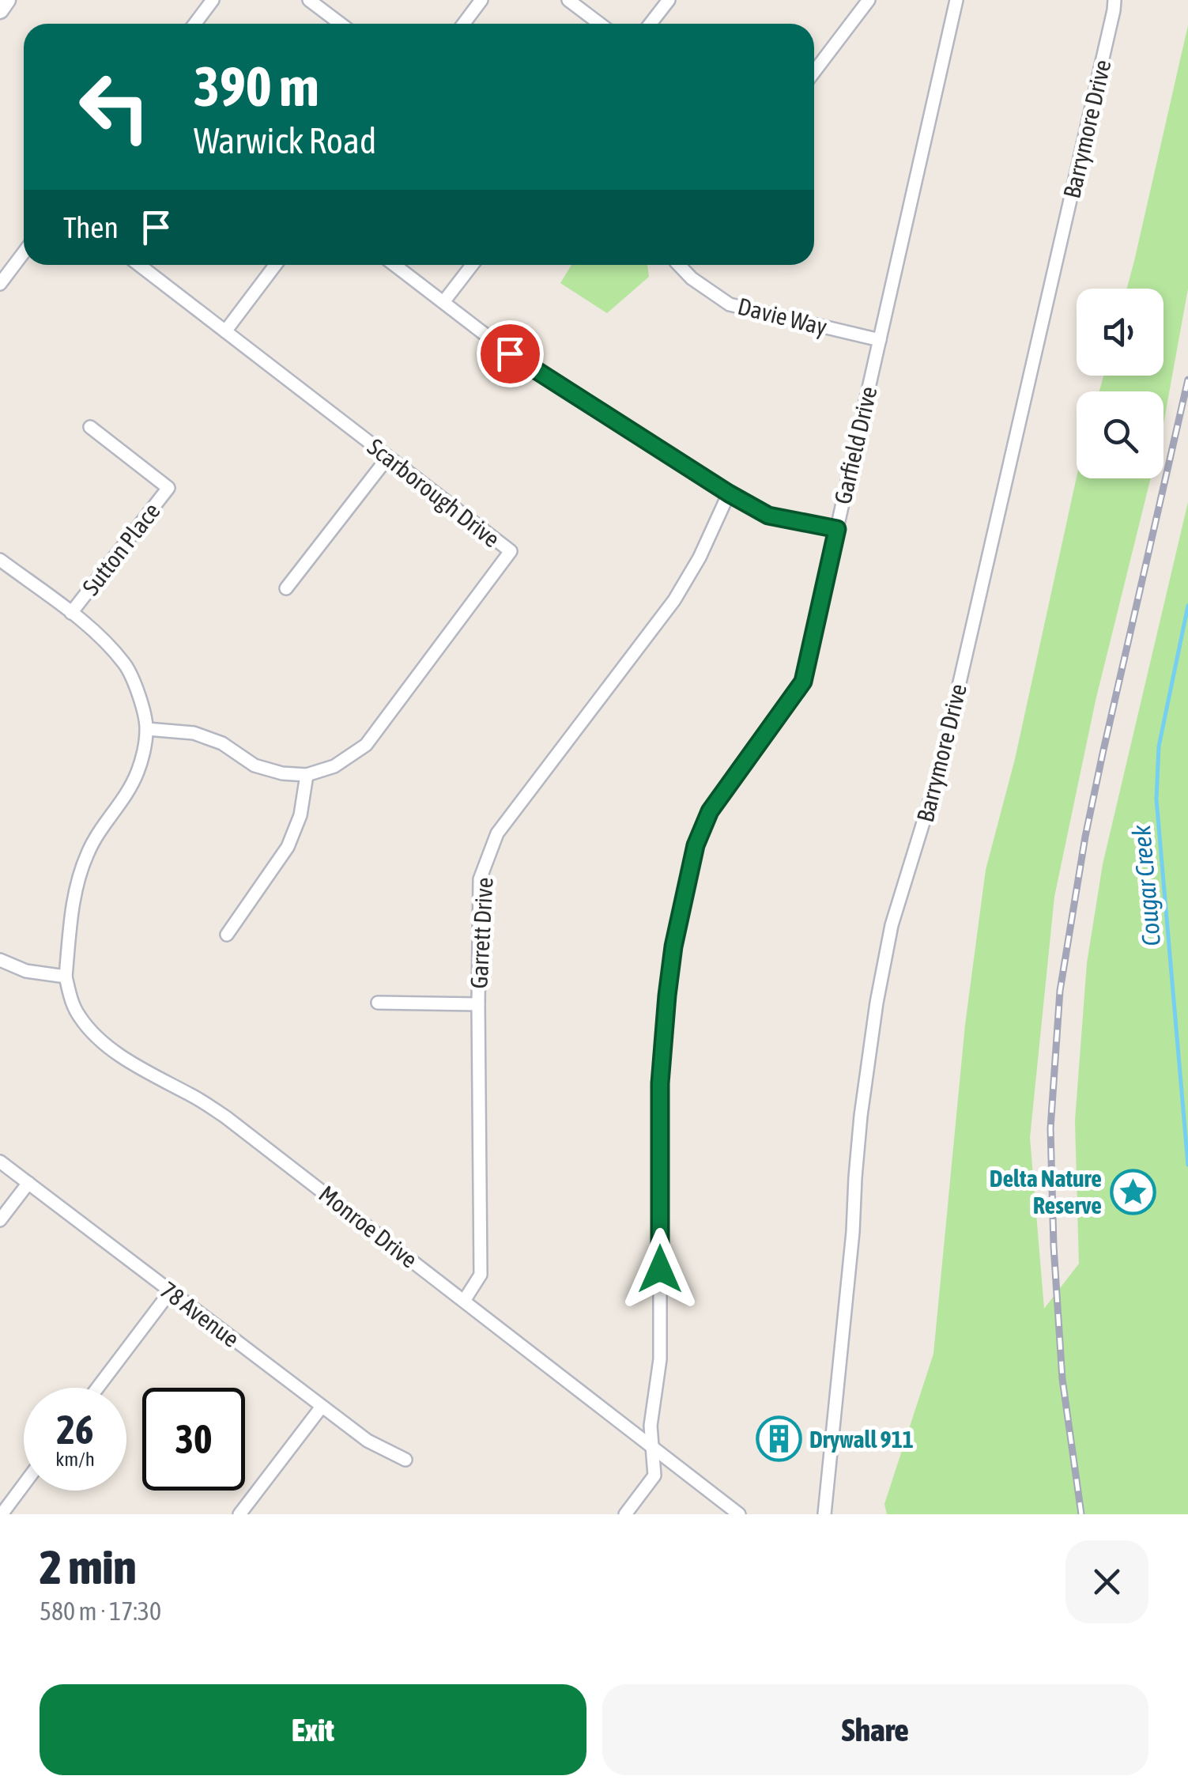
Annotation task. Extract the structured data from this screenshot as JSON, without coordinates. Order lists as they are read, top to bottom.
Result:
{
  "streets": {
    "street": [
      "Barrymore Drive",
      "Davie Way",
      "Garfield Drive",
      "Scarborough Drive",
      "Sutton Place",
      "Garrett Drive",
      "Monroe Drive",
      "78 Avenue"
    ]
  },
  "crossings": [
    ["Davie Way", "Garfield Drive"],
    ["Garfield Drive", "Monroe Drive"],
    ["Garrett Drive", "Monroe Drive"]
  ],
  "water": ["Cougar Creek"],
  "places": {
    "place": ["Delta Nature Reserve"],
    "building": ["Drywall 911"]
  },
  "page": {
    "turn": ["390 m", "Warwick Road"],
    "then": "Then",
    "speed": "26 km/h",
    "limit": "30",
    "heading": ["2 min", "580 m · 17:30"],
    "buttons": ["Exit", "Share"]
  }
}
